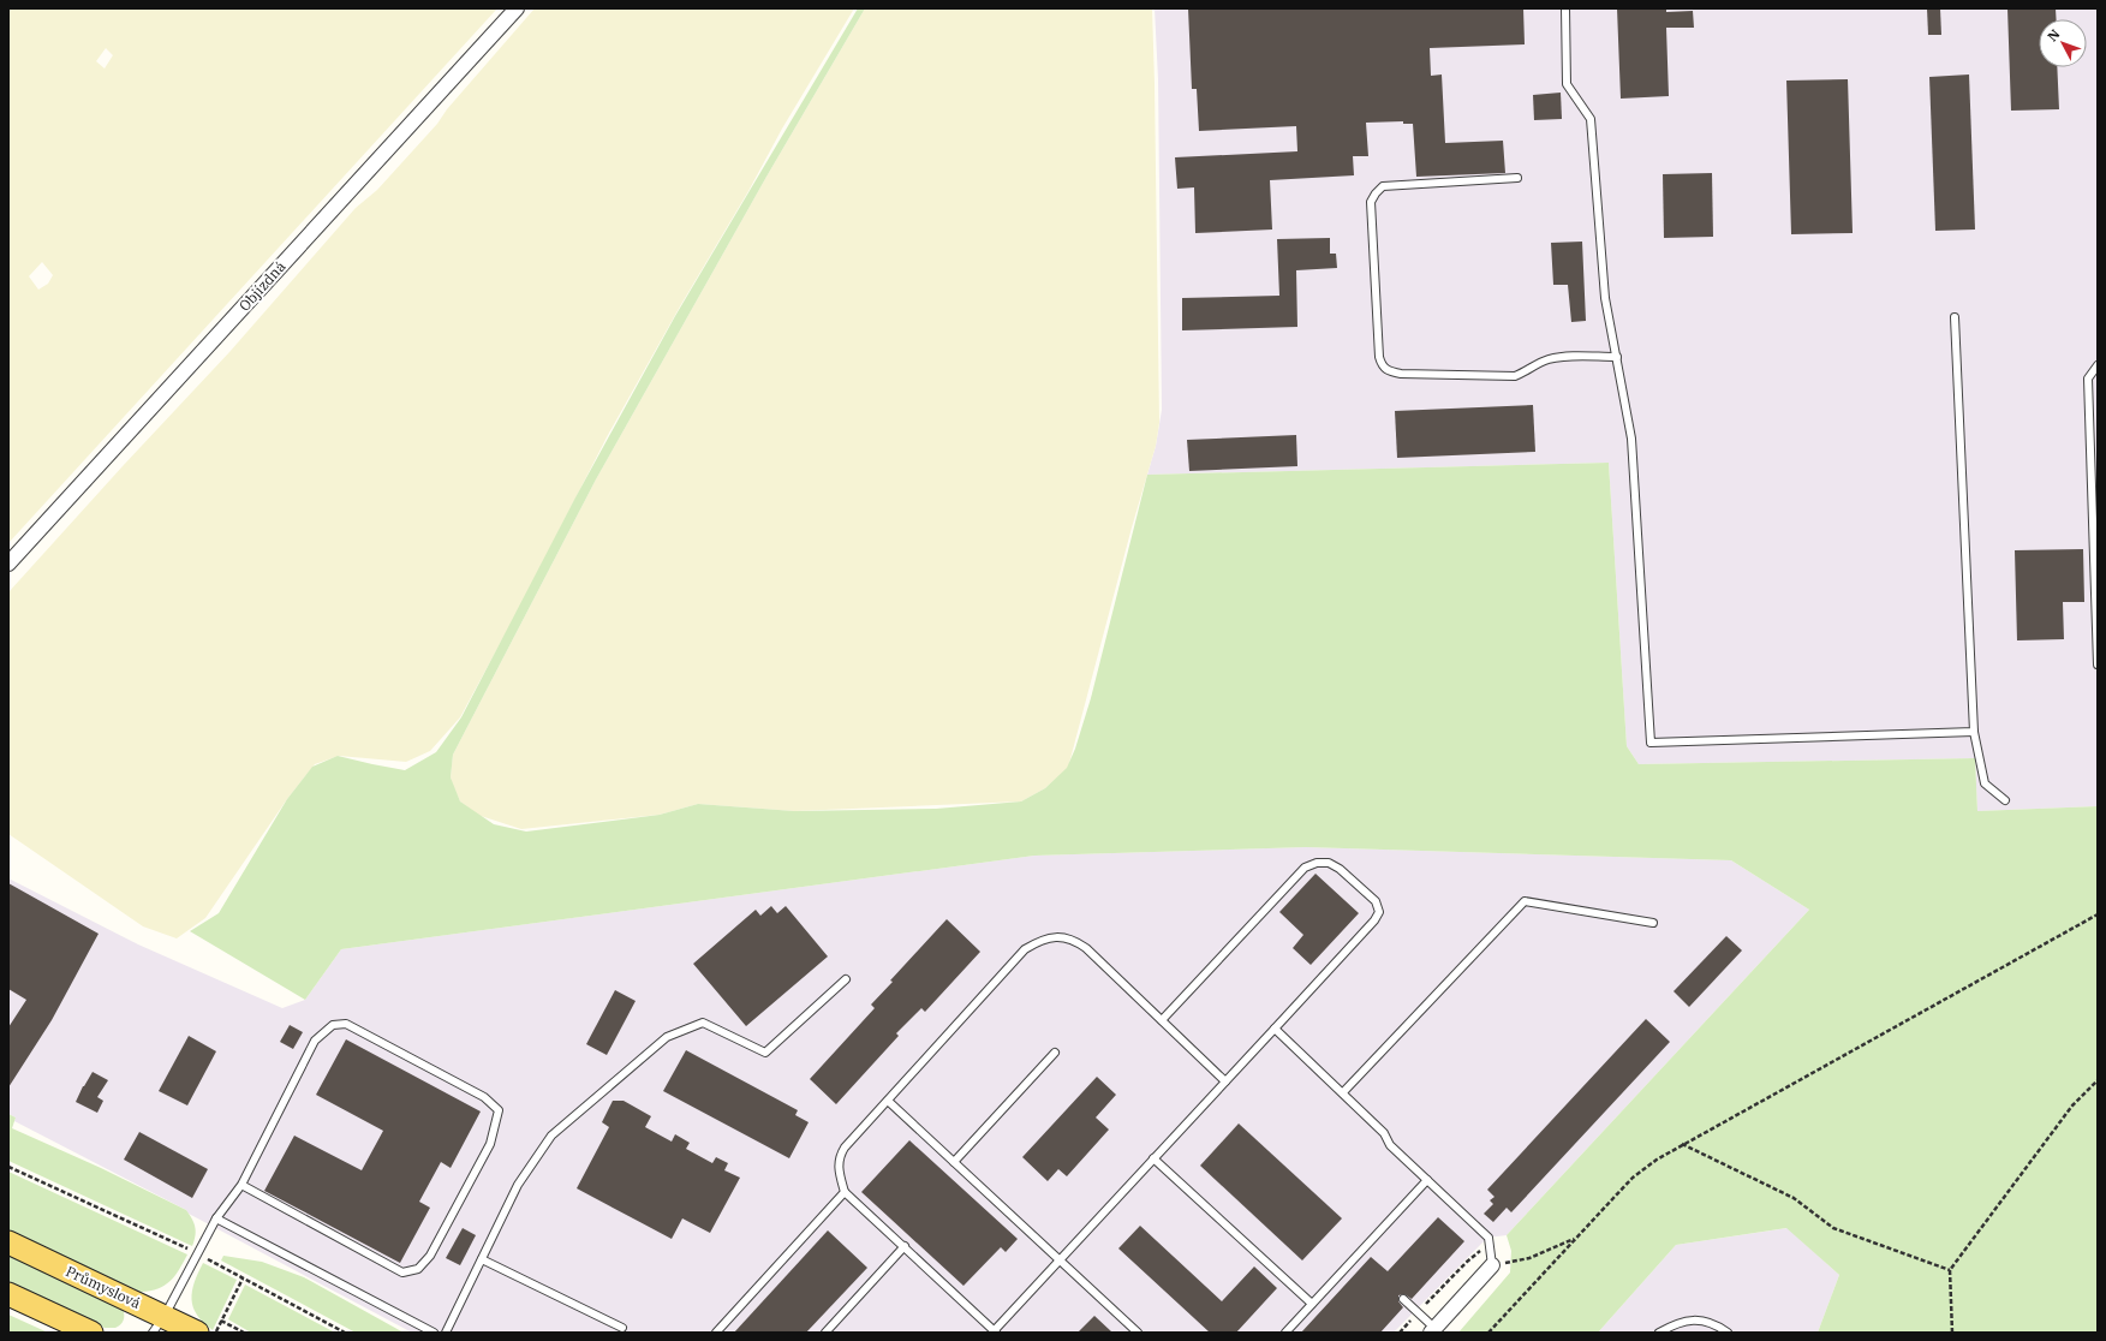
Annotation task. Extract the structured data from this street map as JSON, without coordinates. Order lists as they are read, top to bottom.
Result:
{
  "streets": {
    "main road": ["Průmyslová"],
    "street": ["Objízdná"]
  },
  "north": "top left"
}
